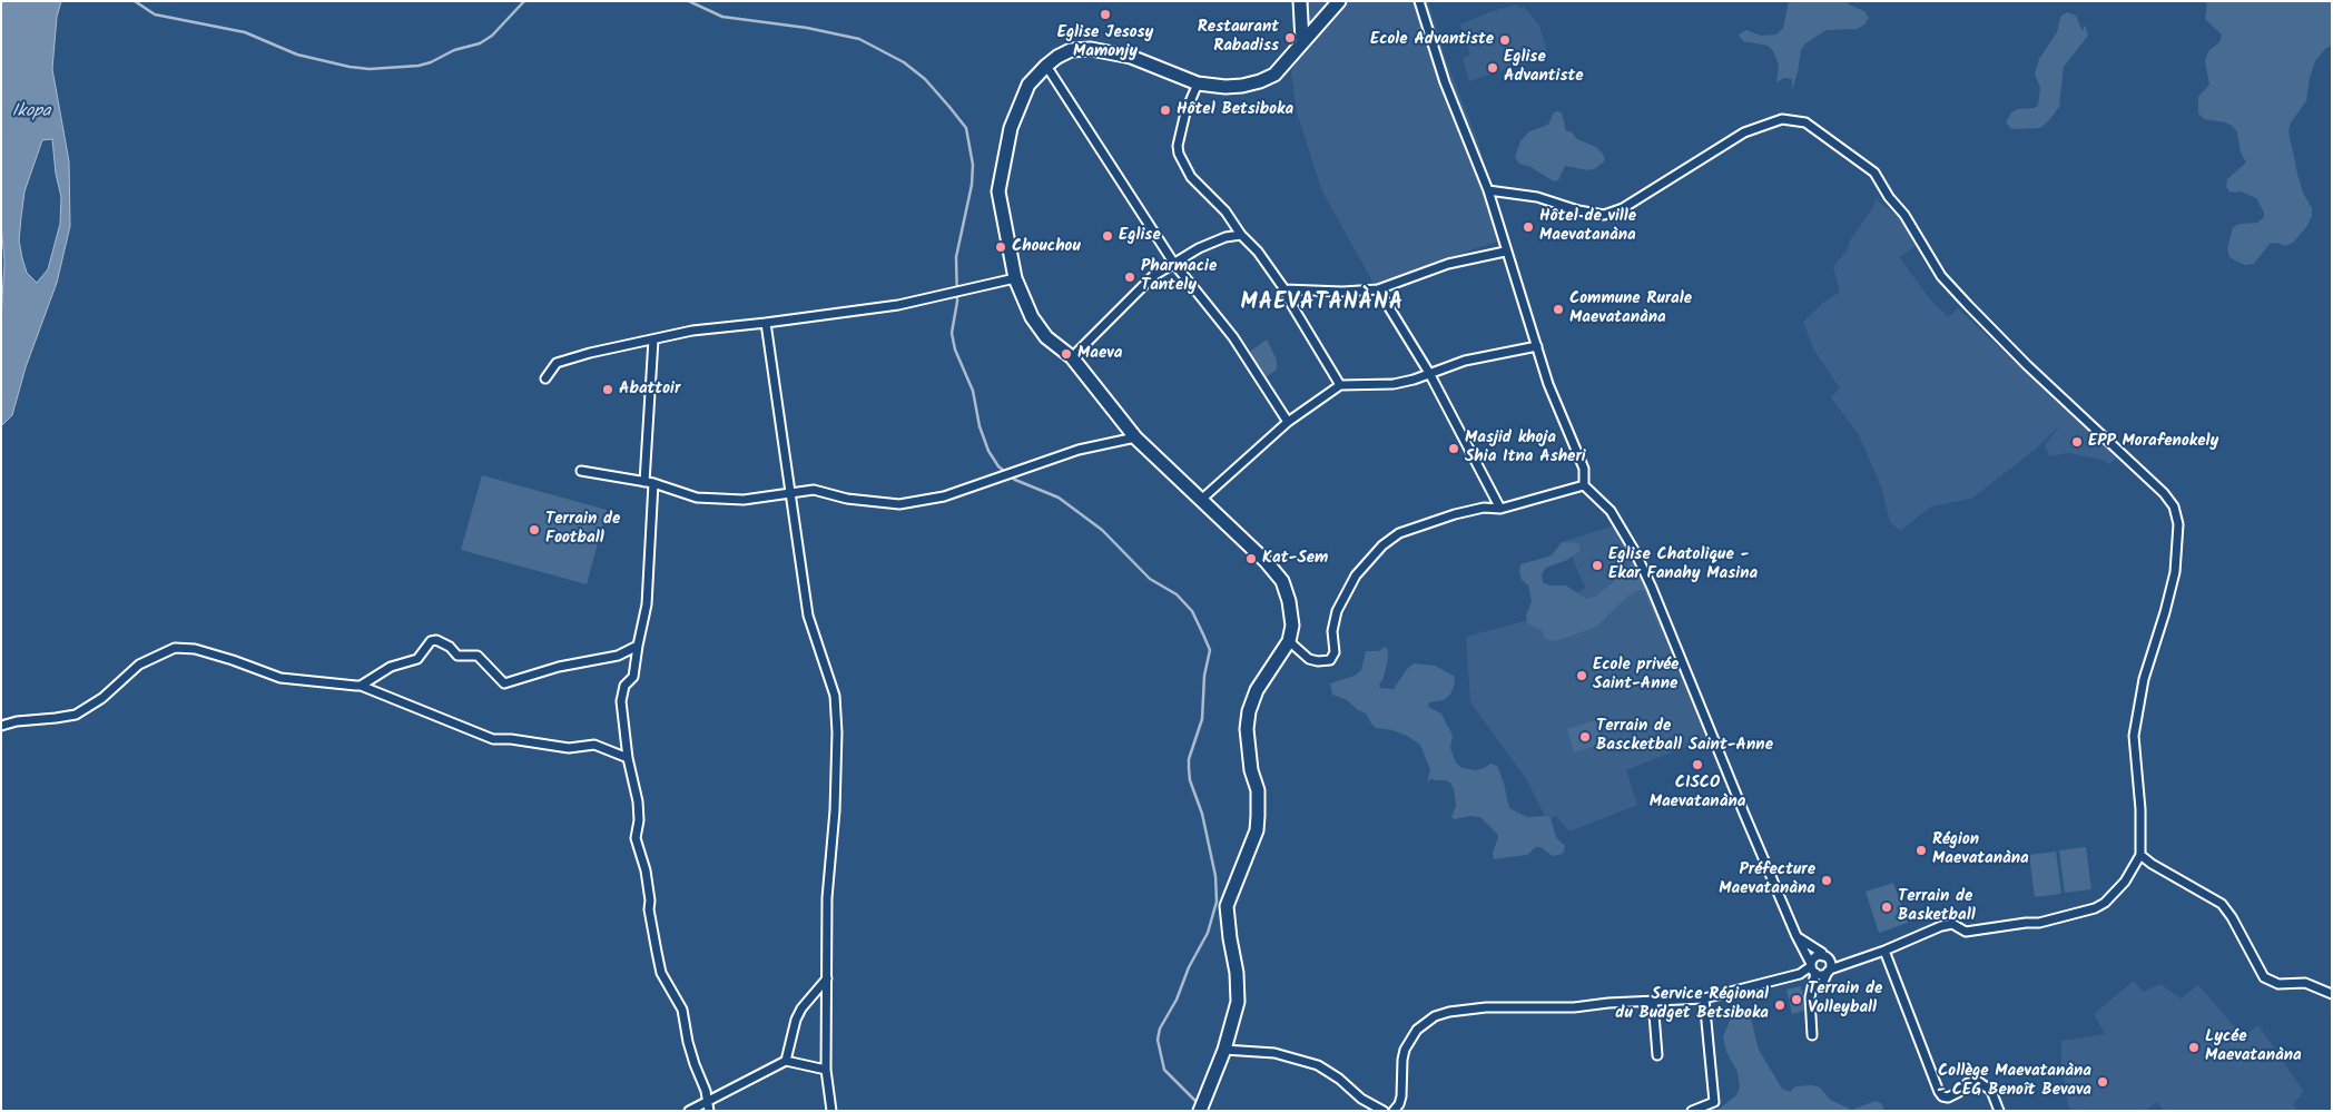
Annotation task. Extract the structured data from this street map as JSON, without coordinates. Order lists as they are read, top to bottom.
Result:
{
  "districts": ["MAEVATANÀNA"],
  "water": ["Ikopa"],
  "places": [
    "Eglise Jesosy Mamonjy",
    "Restaurant Rabadiss",
    "Ecole Advantiste",
    "Eglise Advantiste",
    "Hôtel Betsiboka",
    "Hôtel de ville Maevatanàna",
    "Eglise",
    "Chouchou",
    "Pharmacie Tantely",
    "Commune Rurale Maevatanàna",
    "Maeva",
    "Abattoir",
    "EPP Morafenokely",
    "Masjid khoja Shia Itna Asheri",
    "Terrain de Football",
    "Kat-Sem",
    "Eglise Chatolique - Ekar Fanahy Masina",
    "Ecole privée Saint-Anne",
    "Terrain de Bascketball Saint-Anne",
    "CISCO Maevatanàna",
    "Région Maevatanàna",
    "Préfecture Maevatanàna",
    "Terrain de Basketball",
    "Terrain de Volleyball",
    "Service Régional du Budget Betsiboka",
    "Lycée Maevatanàna",
    "Collège Maevatanàna - CEG Benoît Bevava"
  ]
}
